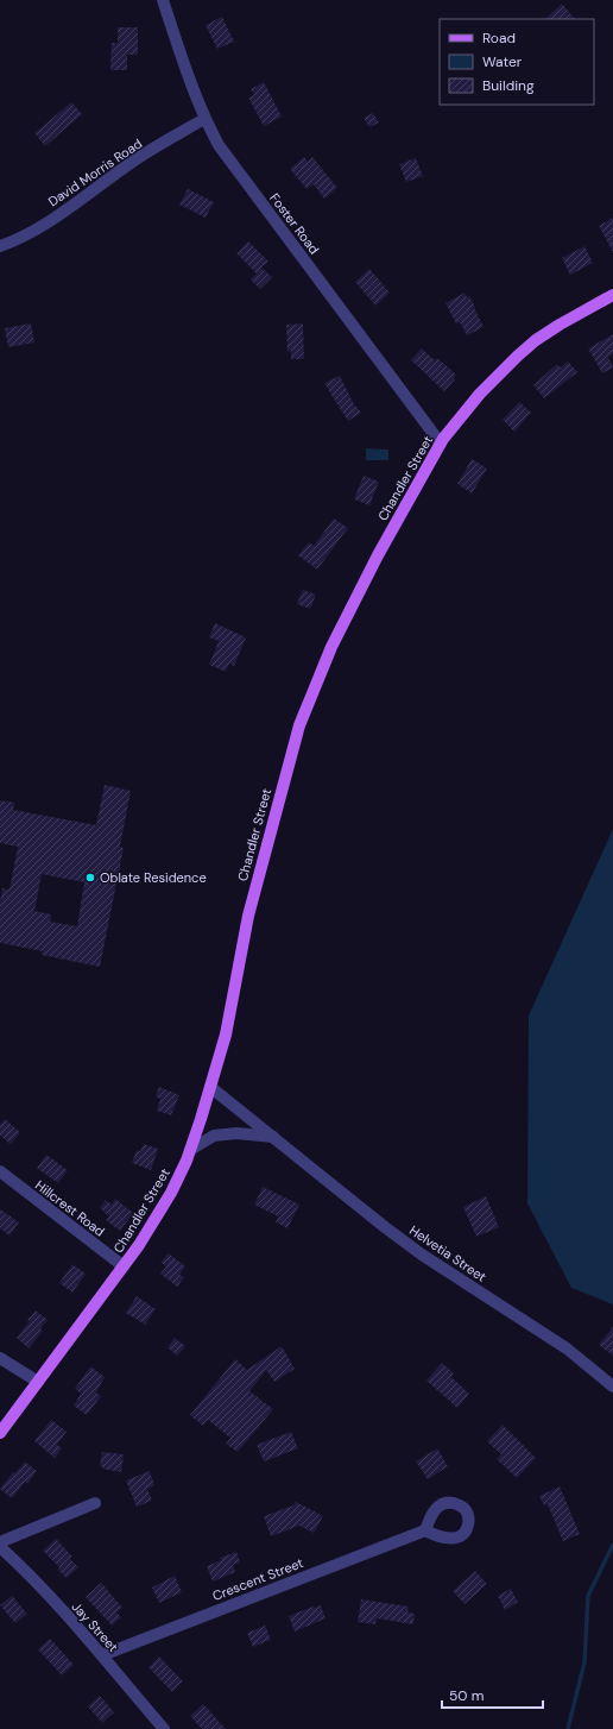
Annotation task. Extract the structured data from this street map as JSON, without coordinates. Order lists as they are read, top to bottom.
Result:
{
  "streets": {
    "main road": ["Chandler Street"],
    "street": [
      "David Morris Road",
      "Foster Road",
      "Hillcrest Road",
      "Helvetia Street",
      "Crescent Street",
      "Jay Street"
    ]
  },
  "crossings": [
    ["David Morris Road", "Foster Road"],
    ["Foster Road", "Chandler Street"],
    ["Chandler Street", "Hillcrest Road"],
    ["Chandler Street", "Helvetia Street"],
    ["Crescent Street", "Jay Street"]
  ],
  "places": ["Oblate Residence"],
  "legend": ["Road", "Water", "Building"],
  "scale_bar": "50 m"
}
